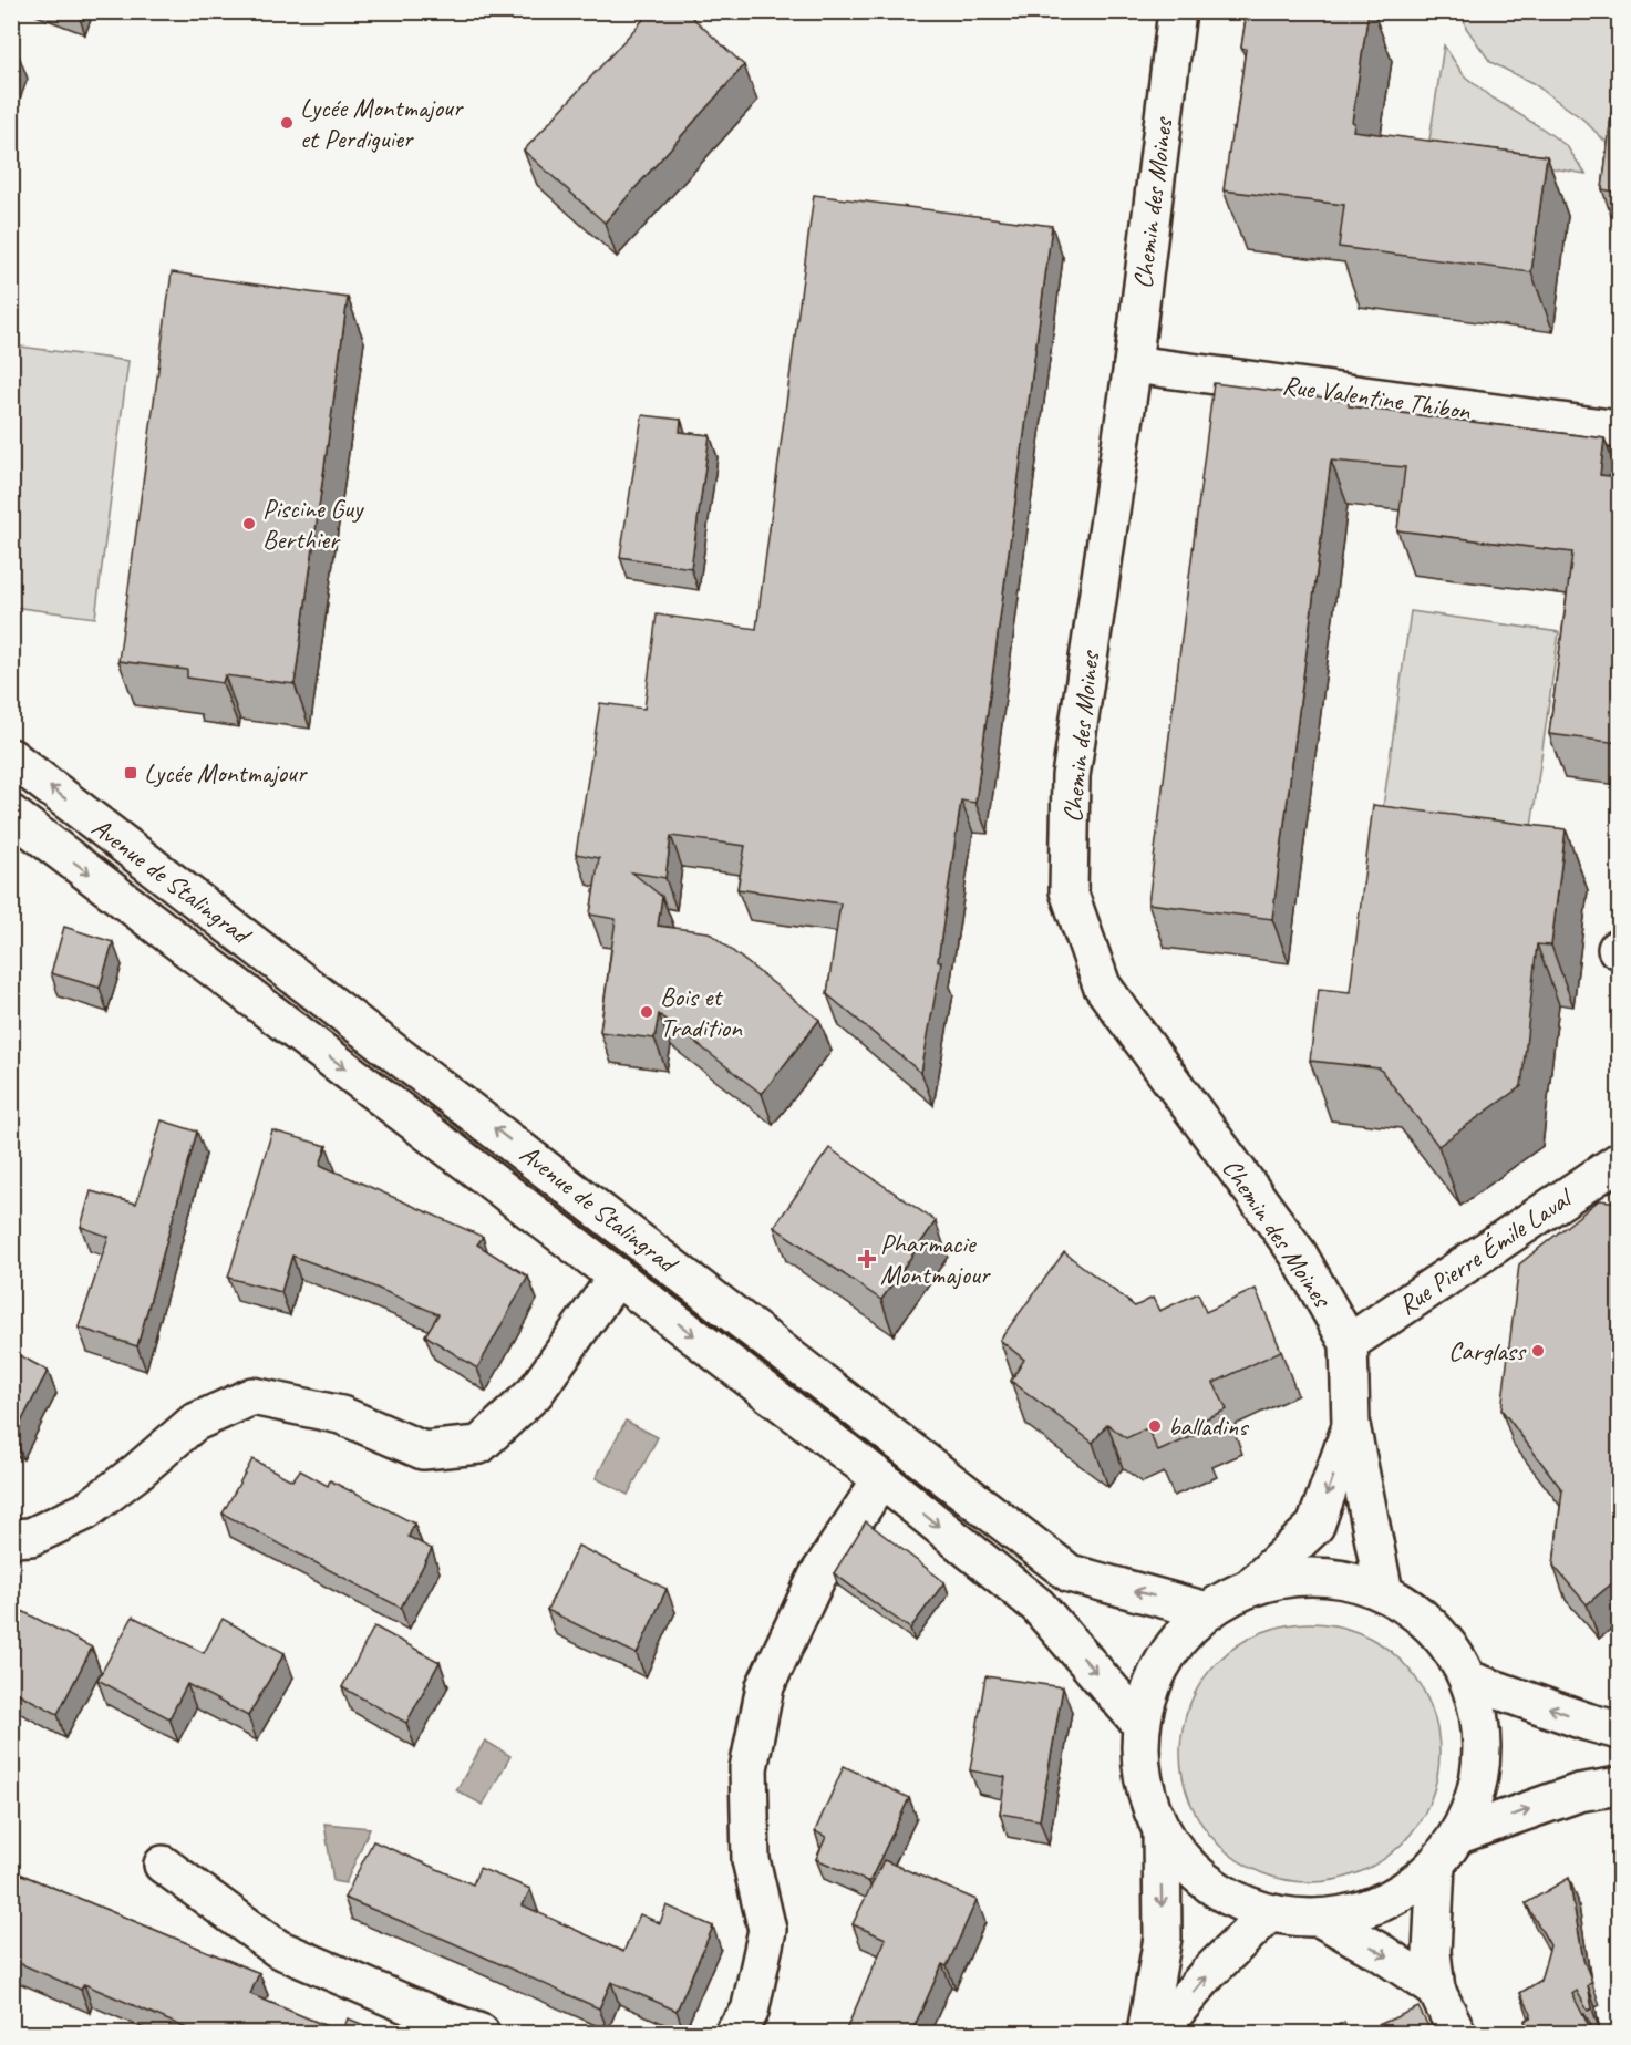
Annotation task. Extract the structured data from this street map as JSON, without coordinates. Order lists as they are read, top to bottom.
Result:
{
  "streets": {
    "main road": [
      "Chemin des Moines",
      "Rue Valentine Thibon",
      "Avenue de Stalingrad",
      "Rue Pierre Émile Laval"
    ]
  },
  "crossings": [
    ["Chemin des Moines", "Rue Valentine Thibon"],
    ["Chemin des Moines", "Rue Pierre Émile Laval"]
  ],
  "places": {
    "other": [
      "Lycée Montmajour et Perdiguier",
      "Piscine Guy Berthier",
      "Bois et Tradition",
      "Carglass",
      "balladins"
    ],
    "transit": ["Lycée Montmajour"],
    "health": ["Pharmacie Montmajour"]
  }
}
